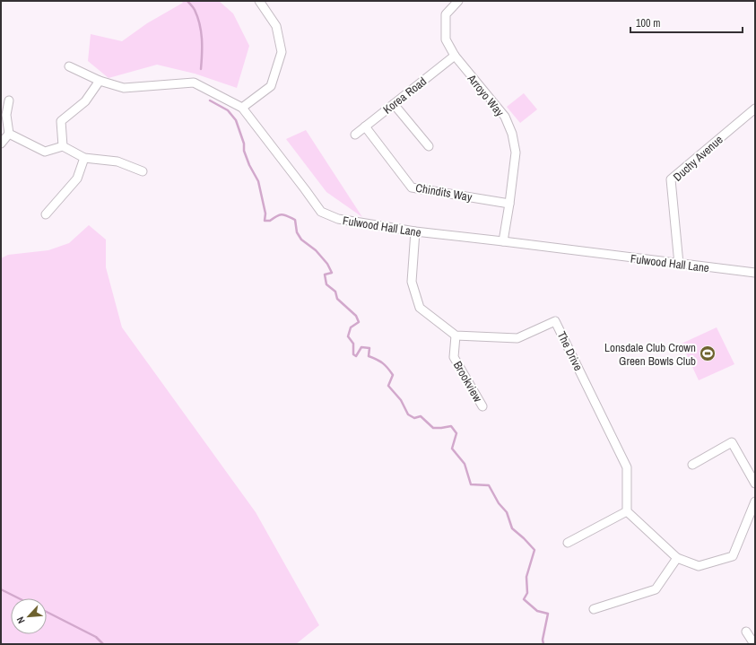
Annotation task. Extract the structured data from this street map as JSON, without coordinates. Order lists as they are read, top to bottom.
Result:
{
  "streets": {
    "street": [
      "Korea Road",
      "Arroyo Way",
      "Duchy Avenue",
      "Chindits Way",
      "Fulwood Hall Lane",
      "The Drive",
      "Brookview"
    ]
  },
  "crossings": [
    ["Korea Road", "Arroyo Way"],
    ["Korea Road", "Chindits Way"],
    ["Arroyo Way", "Chindits Way"],
    ["Arroyo Way", "Fulwood Hall Lane"],
    ["Duchy Avenue", "Fulwood Hall Lane"],
    ["The Drive", "Brookview"]
  ],
  "places": {
    "sports": ["Lonsdale Club Crown Green Bowls Club"]
  },
  "scale_bar": "100 m",
  "north": "bottom left"
}
